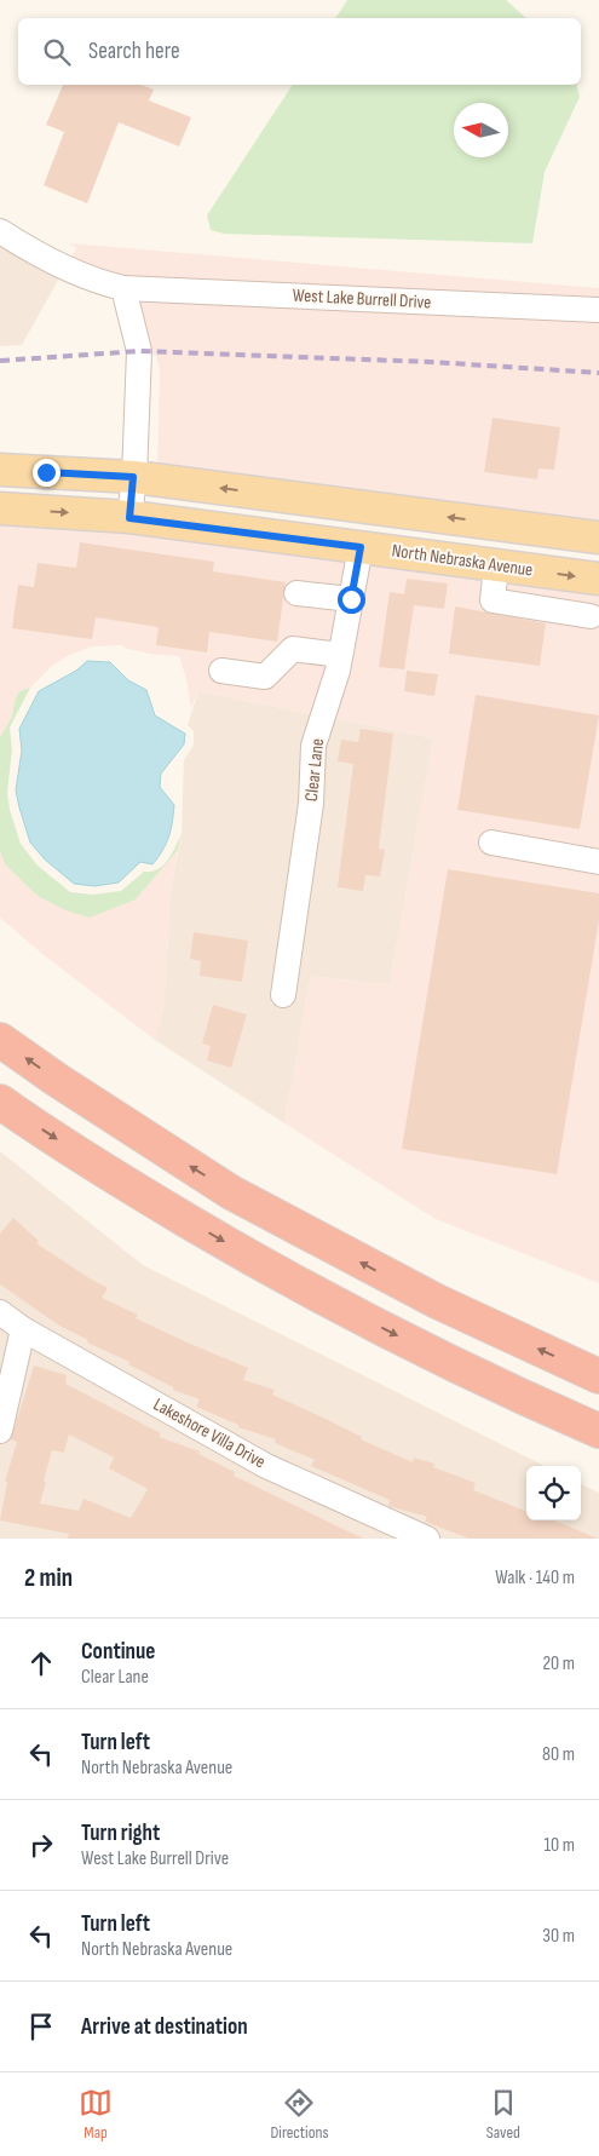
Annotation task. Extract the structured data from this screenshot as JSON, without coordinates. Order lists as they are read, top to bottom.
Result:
{
  "streets": {
    "main road": ["North Nebraska Avenue"],
    "street": ["West Lake Burrell Drive", "Clear Lane", "Lakeshore Villa Drive"]
  },
  "crossings": [
    ["North Nebraska Avenue", "Clear Lane"]
  ],
  "north": "left",
  "page": {
    "search": "Search here",
    "heading": ["2 min", "Walk · 140 m"],
    "list": [
      ["Continue", "Clear Lane", "20 m"],
      ["Turn left", "North Nebraska Avenue", "80 m"],
      ["Turn right", "West Lake Burrell Drive", "10 m"],
      ["Turn left", "North Nebraska Avenue", "30 m"],
      "Arrive at destination"
    ],
    "nav": ["Map", "Directions", "Saved"]
  }
}
